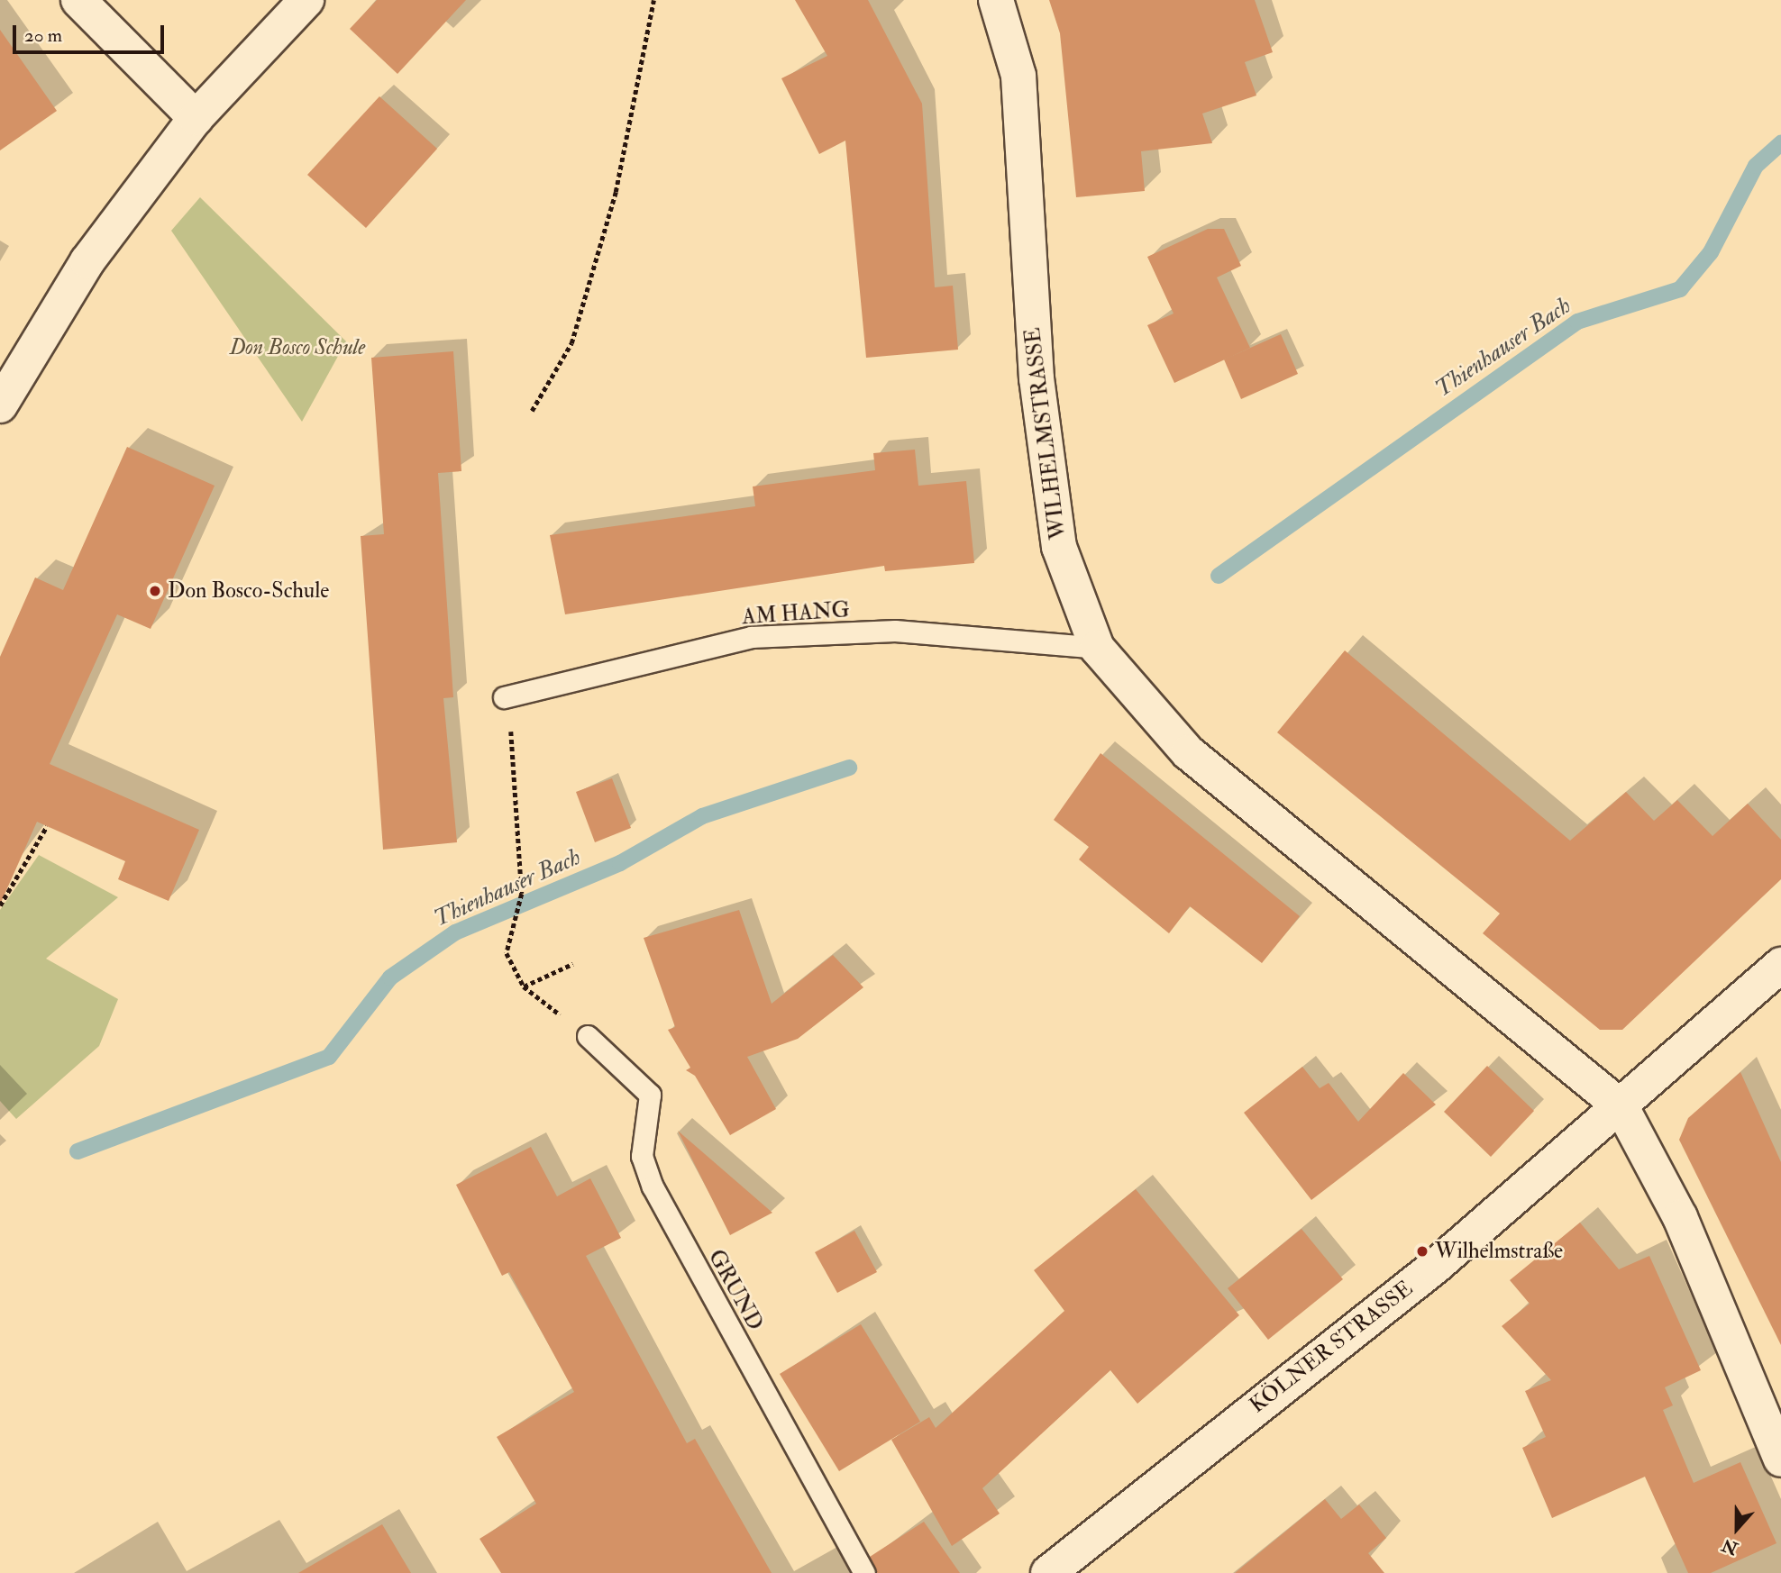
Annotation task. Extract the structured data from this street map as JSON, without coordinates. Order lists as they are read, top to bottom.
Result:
{
  "streets": {
    "street": ["WILHELMSTRASSE", "KÖLNER STRASSE"],
    "lane": ["AM HANG", "GRUND"]
  },
  "crossings": [
    ["WILHELMSTRASSE", "AM HANG"],
    ["WILHELMSTRASSE", "KÖLNER STRASSE"]
  ],
  "water": ["Thienhauser Bach"],
  "parks": ["Don Bosco Schule"],
  "places": ["Don Bosco-Schule", "Wilhelmstraße"],
  "scale_bar": "20 m",
  "north": "bottom"
}
